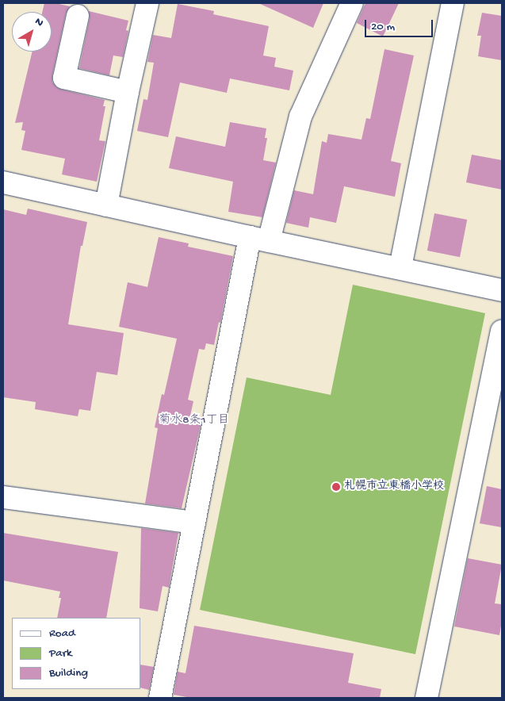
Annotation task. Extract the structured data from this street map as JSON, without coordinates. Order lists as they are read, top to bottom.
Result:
{
  "districts": ["菊水8条1丁目"],
  "places": ["札幌市立東橋小学校"],
  "legend": ["Road", "Park", "Building"],
  "scale_bar": "20 m",
  "north": "top right"
}
